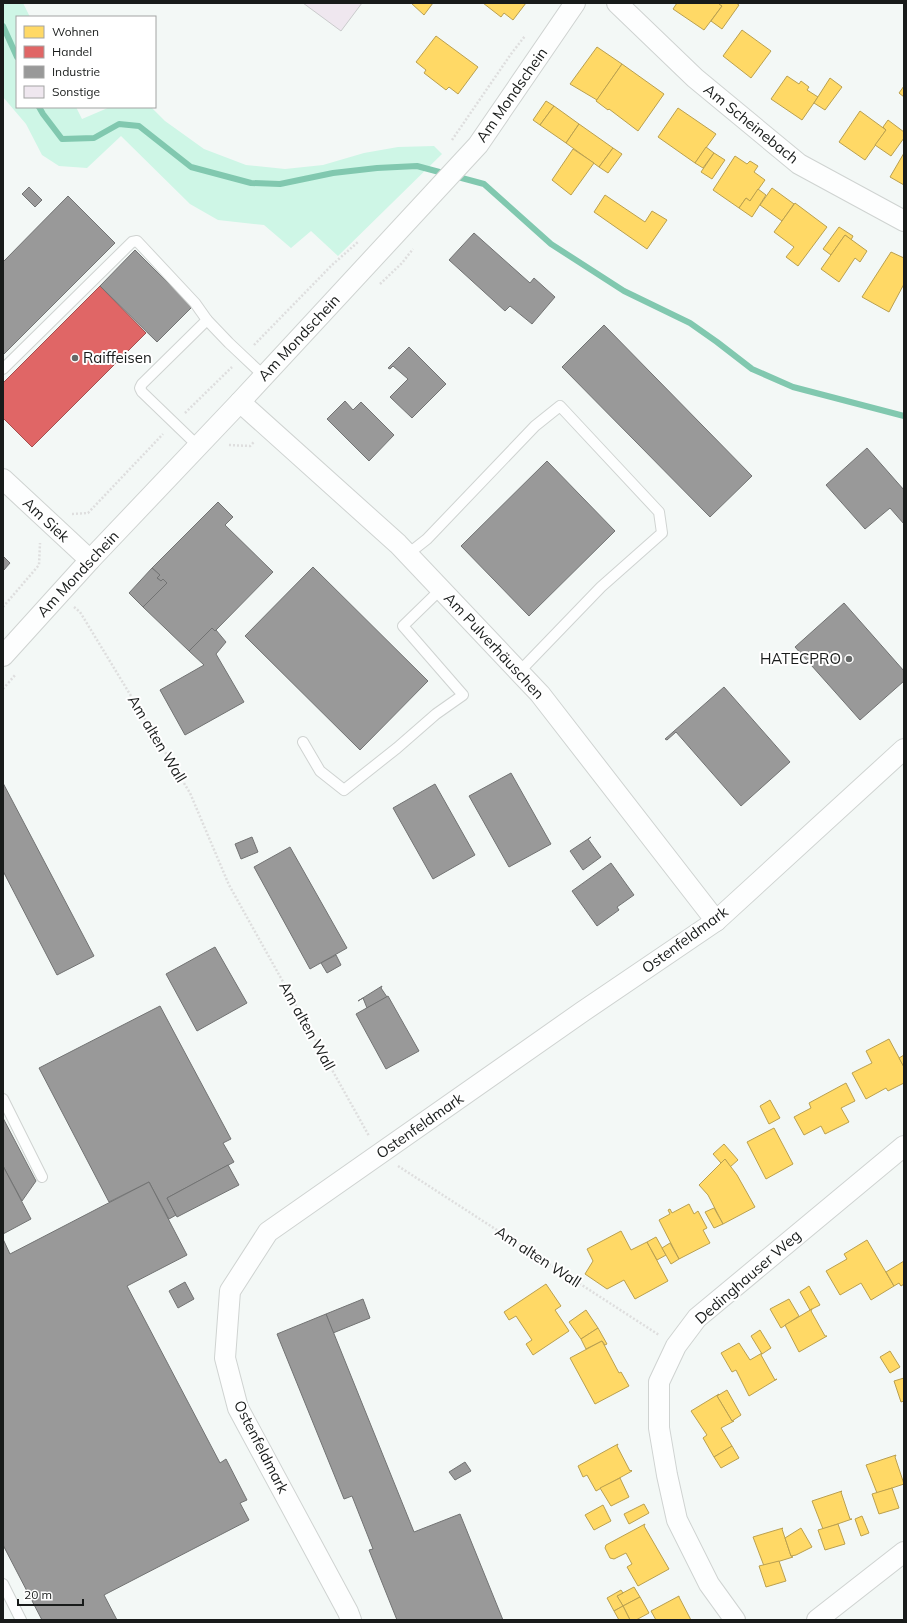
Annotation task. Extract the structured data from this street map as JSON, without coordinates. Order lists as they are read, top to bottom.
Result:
{
  "streets": {
    "street": [
      "Am Mondschein",
      "Am Scheinebach",
      "Am Siek",
      "Am Pulverhäuschen",
      "Ostenfeldmark",
      "Dedinghauser Weg"
    ],
    "path": ["Am alten Wall"]
  },
  "crossings": [
    ["Am Mondschein", "Am Siek"],
    ["Am Mondschein", "Am Pulverhäuschen"],
    ["Am Mondschein", "Am alten Wall"],
    ["Am Pulverhäuschen", "Ostenfeldmark"],
    ["Am alten Wall", "Ostenfeldmark"],
    ["Am alten Wall", "Dedinghauser Weg"]
  ],
  "places": ["Raiffeisen", "HATECPRO"],
  "legend": [
    "Wohnen",
    "Handel",
    "Industrie",
    "Sonstige"
  ],
  "scale_bar": "20 m"
}
